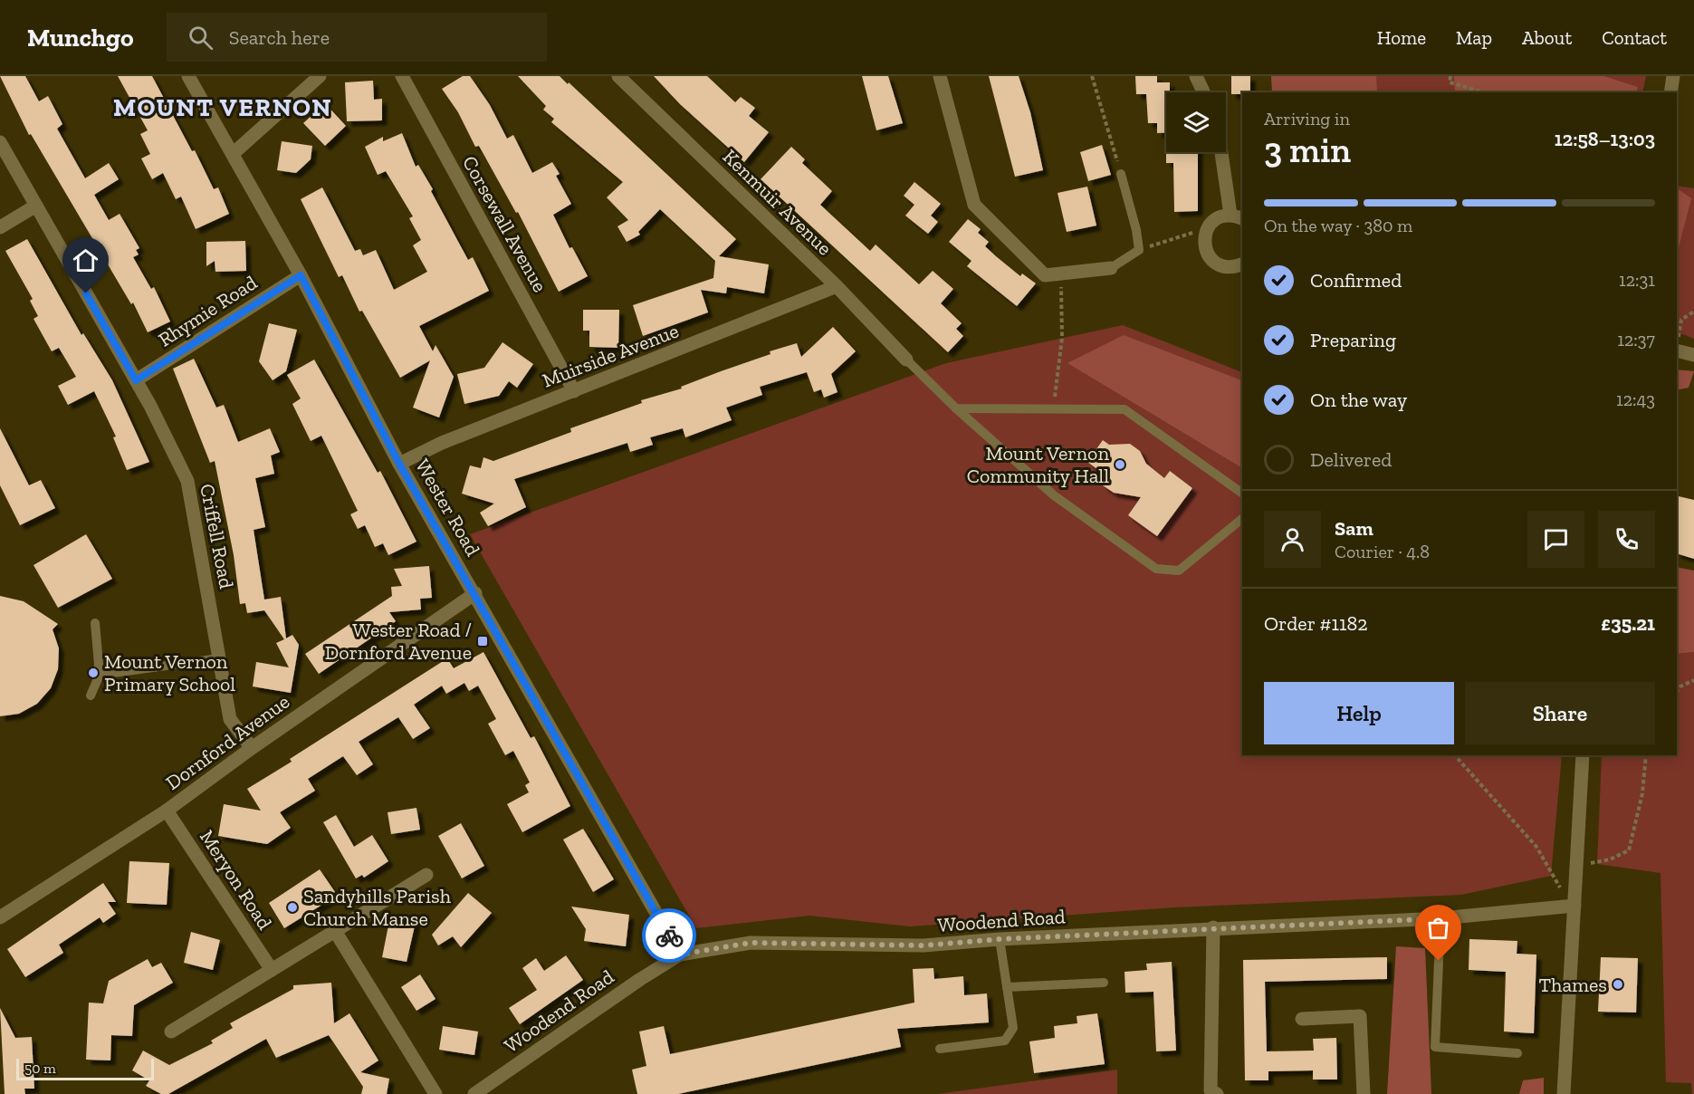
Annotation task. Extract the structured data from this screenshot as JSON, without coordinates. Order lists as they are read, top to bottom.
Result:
{
  "streets": {
    "street": [
      "Kenmuir Avenue",
      "Corsewall Avenue",
      "Rhymie Road",
      "Muirside Avenue",
      "Wester Road",
      "Criffell Road",
      "Dornford Avenue",
      "Meryon Road",
      "Woodend Road"
    ]
  },
  "crossings": [
    ["Kenmuir Avenue", "Muirside Avenue"],
    ["Corsewall Avenue", "Muirside Avenue"],
    ["Rhymie Road", "Wester Road"],
    ["Rhymie Road", "Criffell Road"],
    ["Muirside Avenue", "Wester Road"],
    ["Wester Road", "Dornford Avenue"],
    ["Wester Road", "Woodend Road"],
    ["Criffell Road", "Dornford Avenue"],
    ["Dornford Avenue", "Meryon Road"]
  ],
  "districts": ["MOUNT VERNON"],
  "places": {
    "other": [
      "Mount Vernon Community Hall",
      "Mount Vernon Primary School",
      "Sandyhills Parish Church Manse",
      "Thames"
    ],
    "transit": ["Wester Road / Dornford Avenue"]
  },
  "scale_bar": "50 m",
  "page": {
    "header": "Munchgo",
    "search": "Search here",
    "nav": [
      "Home",
      "Map",
      "About",
      "Contact"
    ],
    "heading": ["3 min", "Arriving in", "12:58–13:03"],
    "panel": [
      "Sam",
      "Courier · 4.8",
      "Order #1182",
      "£35.21"
    ],
    "bar": "On the way · 380 m",
    "list": [
      ["Confirmed", "12:31"],
      ["Preparing", "12:37"],
      ["On the way", "12:43"],
      "Delivered"
    ],
    "buttons": ["Help", "Share"],
    "scale": "50 m"
  }
}
